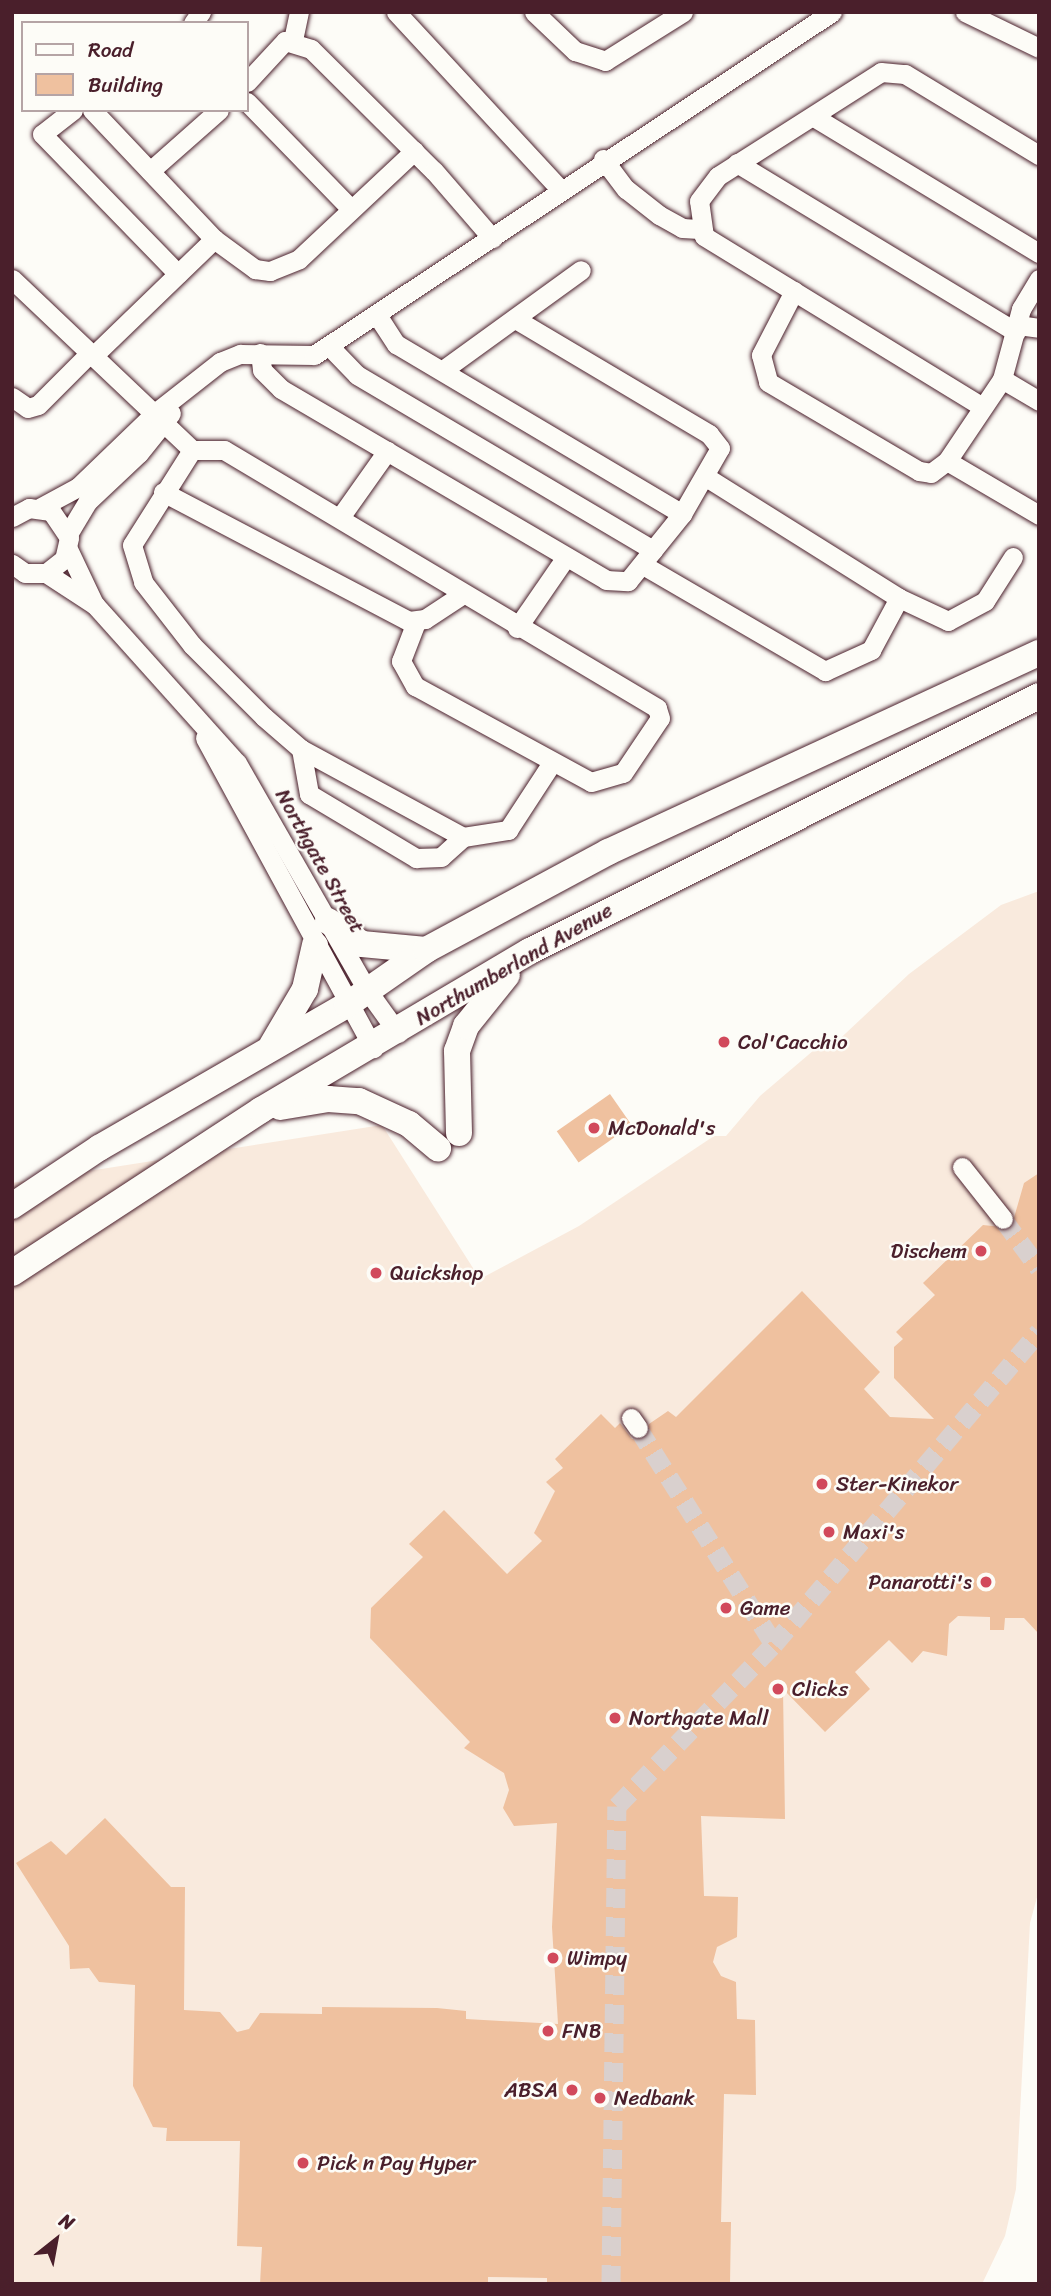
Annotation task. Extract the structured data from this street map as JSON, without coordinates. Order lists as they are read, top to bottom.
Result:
{
  "streets": {
    "main road": ["Northumberland Avenue"],
    "street": ["Northgate Street"]
  },
  "crossings": [
    ["Northgate Street", "Northumberland Avenue"]
  ],
  "places": [
    "Col'Cacchio",
    "McDonald's",
    "Dischem",
    "Quickshop",
    "Ster-Kinekor",
    "Maxi's",
    "Panarotti's",
    "Game",
    "Clicks",
    "Northgate Mall",
    "Wimpy",
    "FNB",
    "ABSA",
    "Nedbank",
    "Pick n Pay Hyper"
  ],
  "legend": ["Road", "Building"],
  "north": "top right"
}
